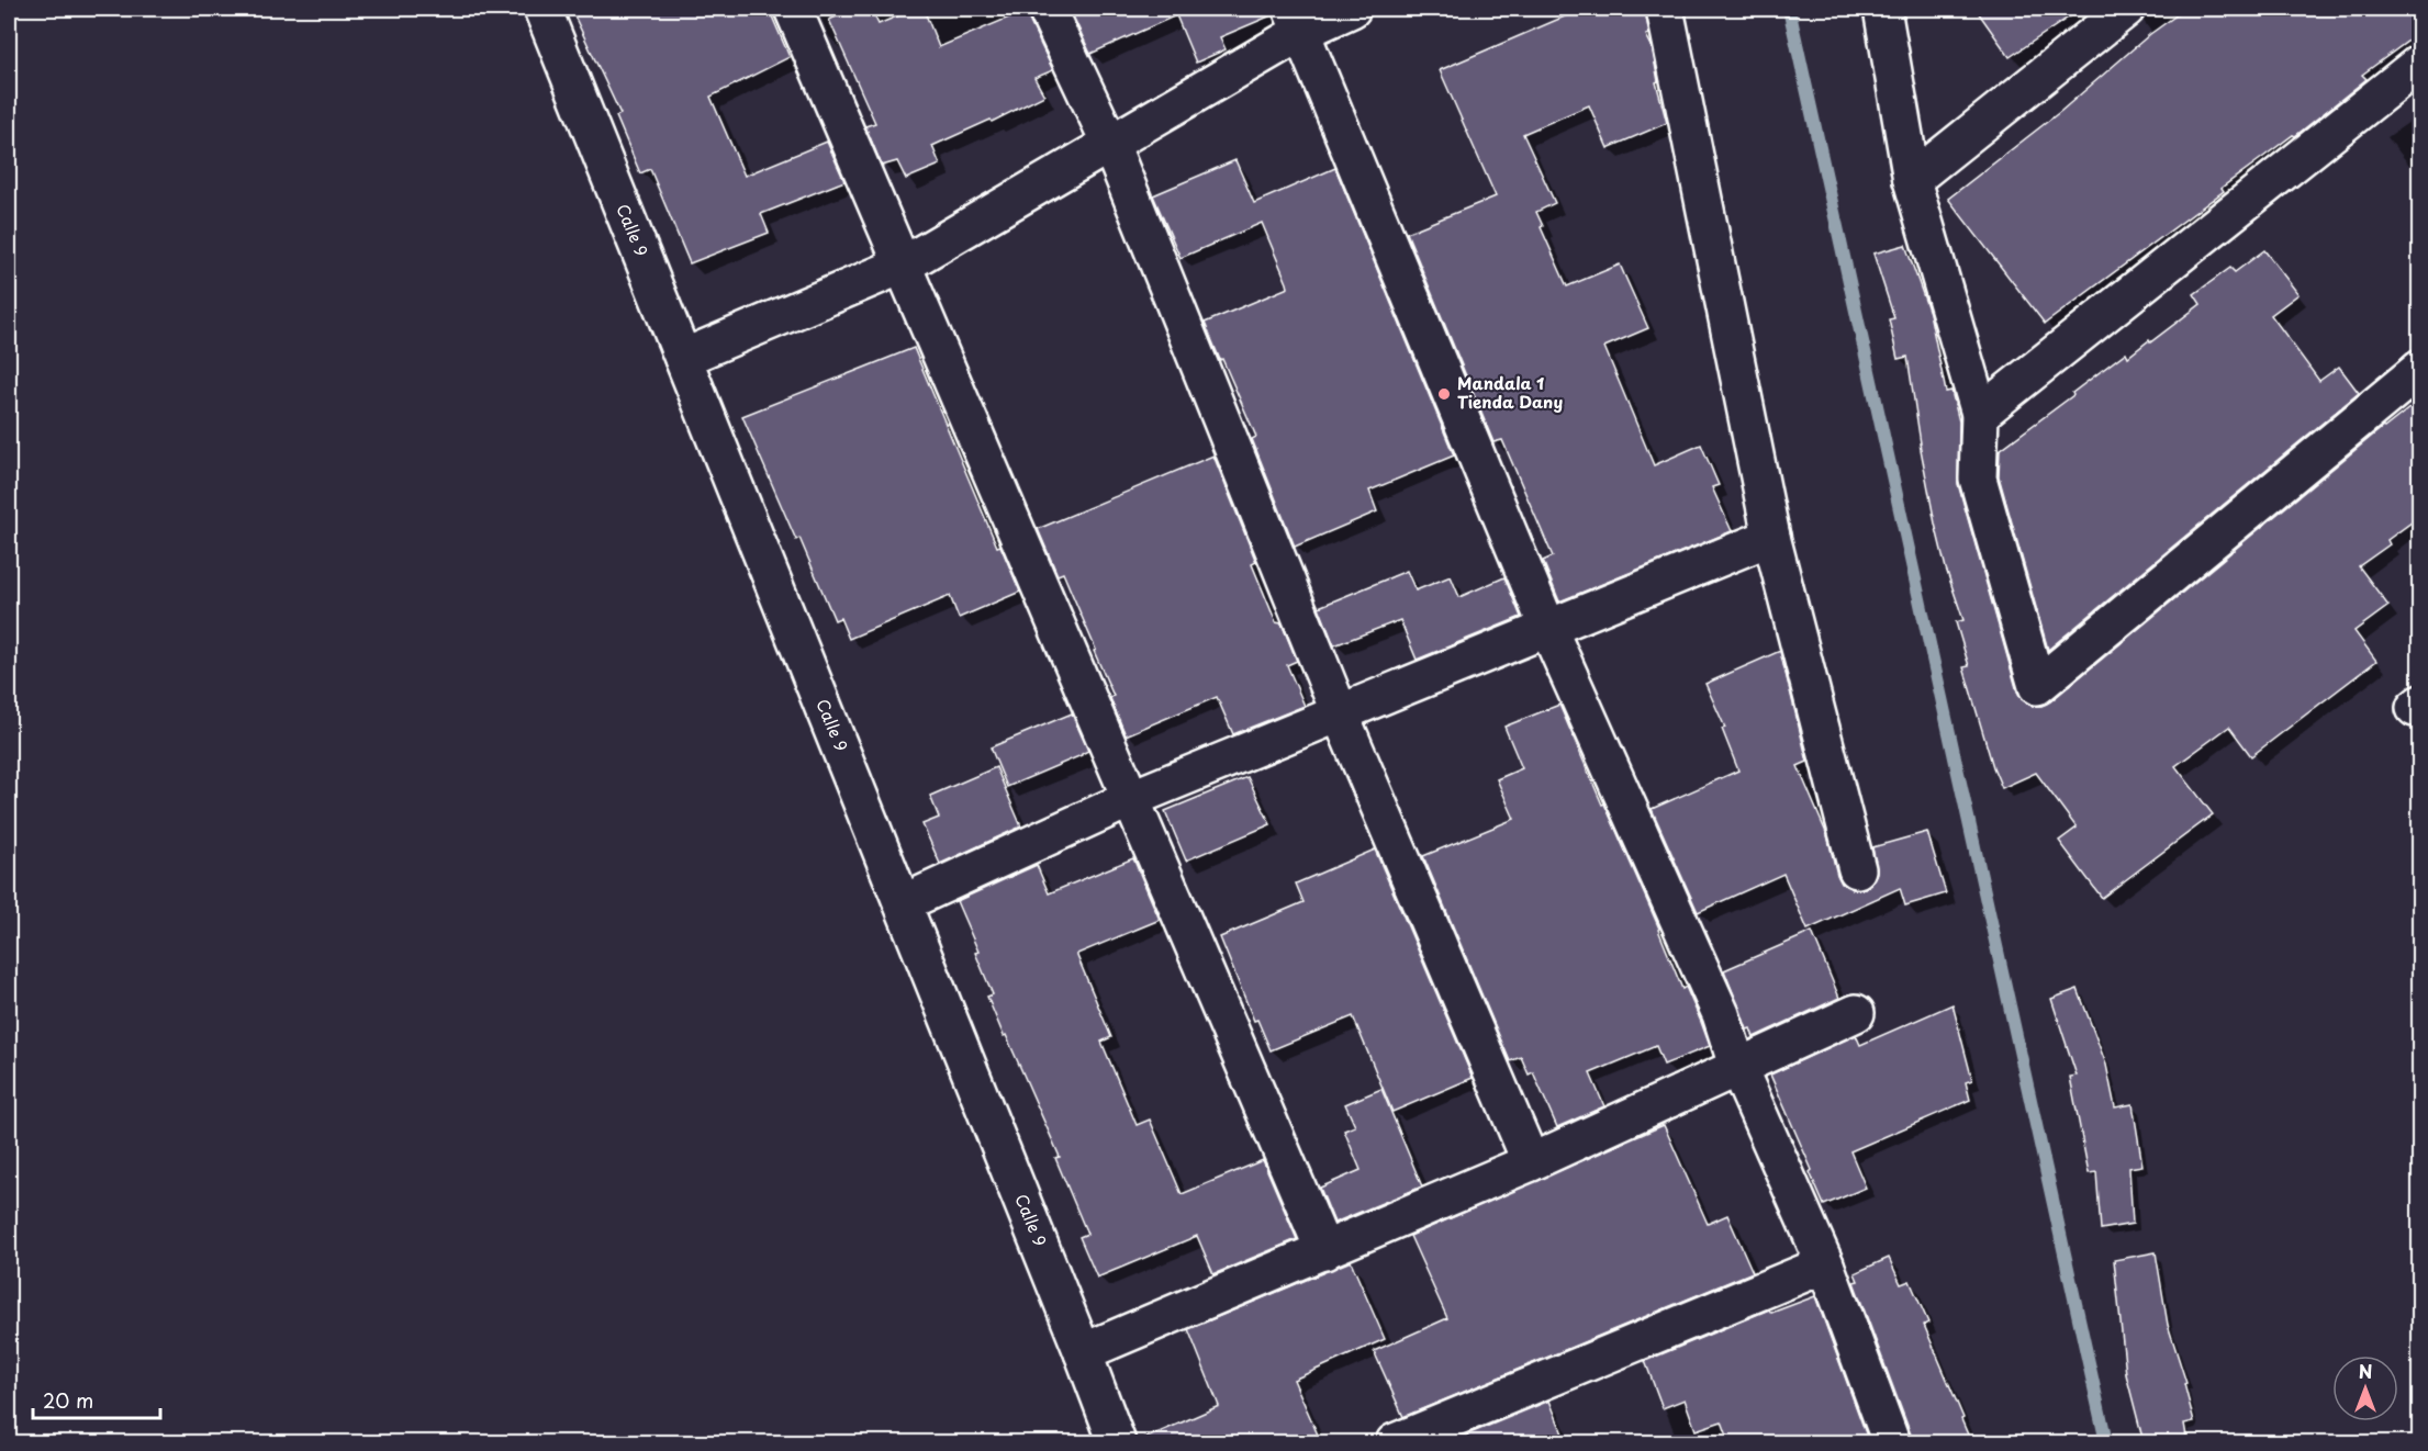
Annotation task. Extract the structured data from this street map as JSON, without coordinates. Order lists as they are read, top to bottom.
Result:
{
  "streets": {
    "street": ["Calle 9"]
  },
  "places": ["Mandala 1 Tienda Dany"],
  "scale_bar": "20 m",
  "north": "top"
}
